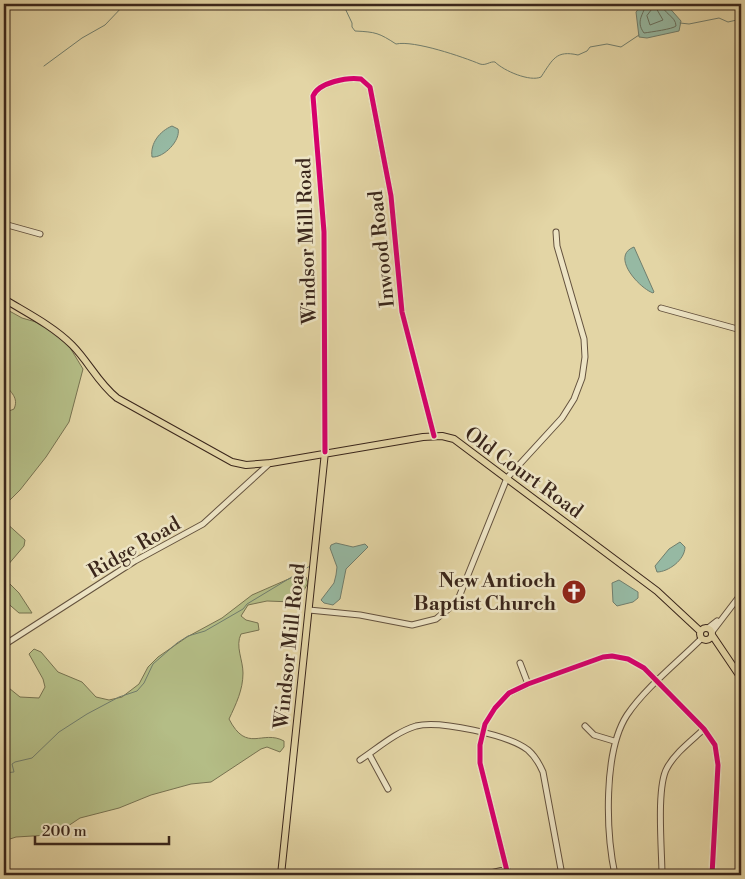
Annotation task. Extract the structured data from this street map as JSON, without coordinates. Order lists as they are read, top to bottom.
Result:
{
  "streets": {
    "main road": ["Windsor Mill Road", "Old Court Road"],
    "street": ["Inwood Road", "Ridge Road"]
  },
  "crossings": [
    ["Windsor Mill Road", "Inwood Road"],
    ["Windsor Mill Road", "Old Court Road"],
    ["Inwood Road", "Old Court Road"],
    ["Old Court Road", "Ridge Road"]
  ],
  "places": {
    "church": ["New Antioch Baptist Church"]
  },
  "scale_bar": "200 m"
}
